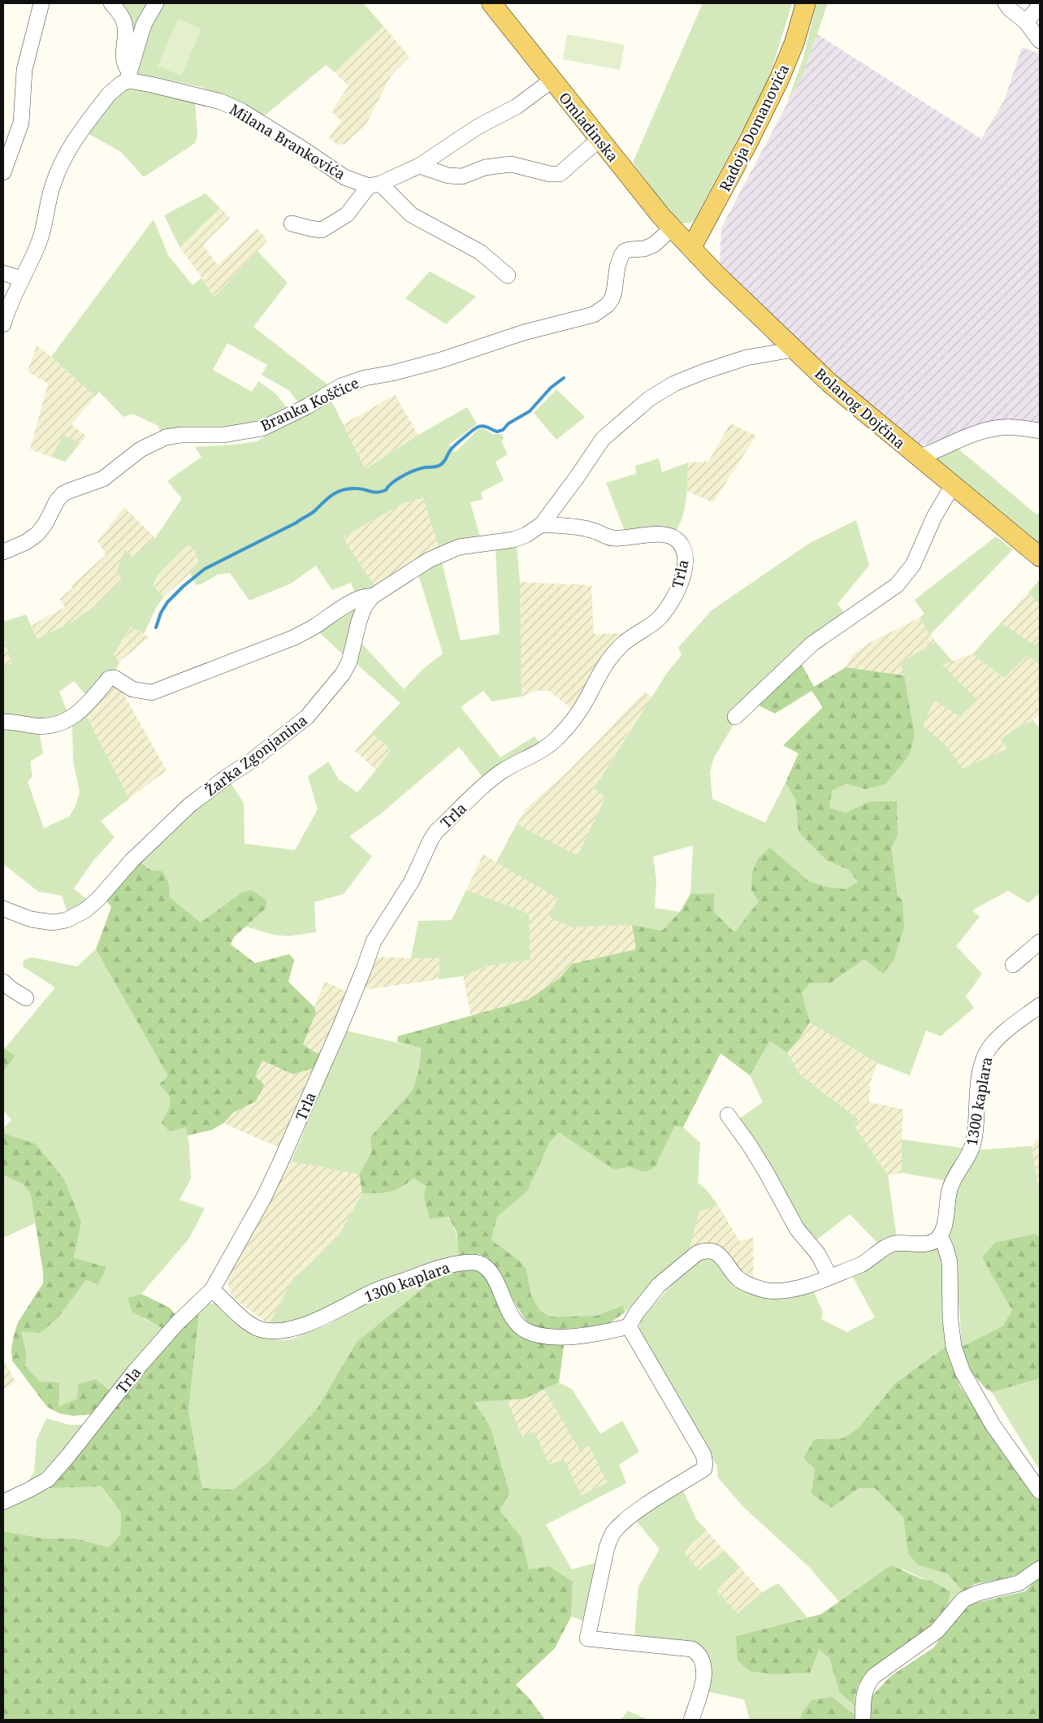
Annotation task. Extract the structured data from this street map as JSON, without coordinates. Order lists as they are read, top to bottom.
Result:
{
  "streets": {
    "main road": ["Omladinska", "Radoja Domanovića", "Bolanog Dojčina"],
    "street": [
      "Milana Brankovića",
      "Branka Koščice",
      "Trla",
      "Žarka Zgonjanina",
      "1300 kaplara"
    ]
  },
  "crossings": [
    ["Omladinska", "Radoja Domanovića"],
    ["Omladinska", "Branka Koščice"],
    ["Omladinska", "Bolanog Dojčina"],
    ["Radoja Domanovića", "Bolanog Dojčina"],
    ["Trla", "Žarka Zgonjanina"],
    ["Trla", "1300 kaplara"]
  ]
}
